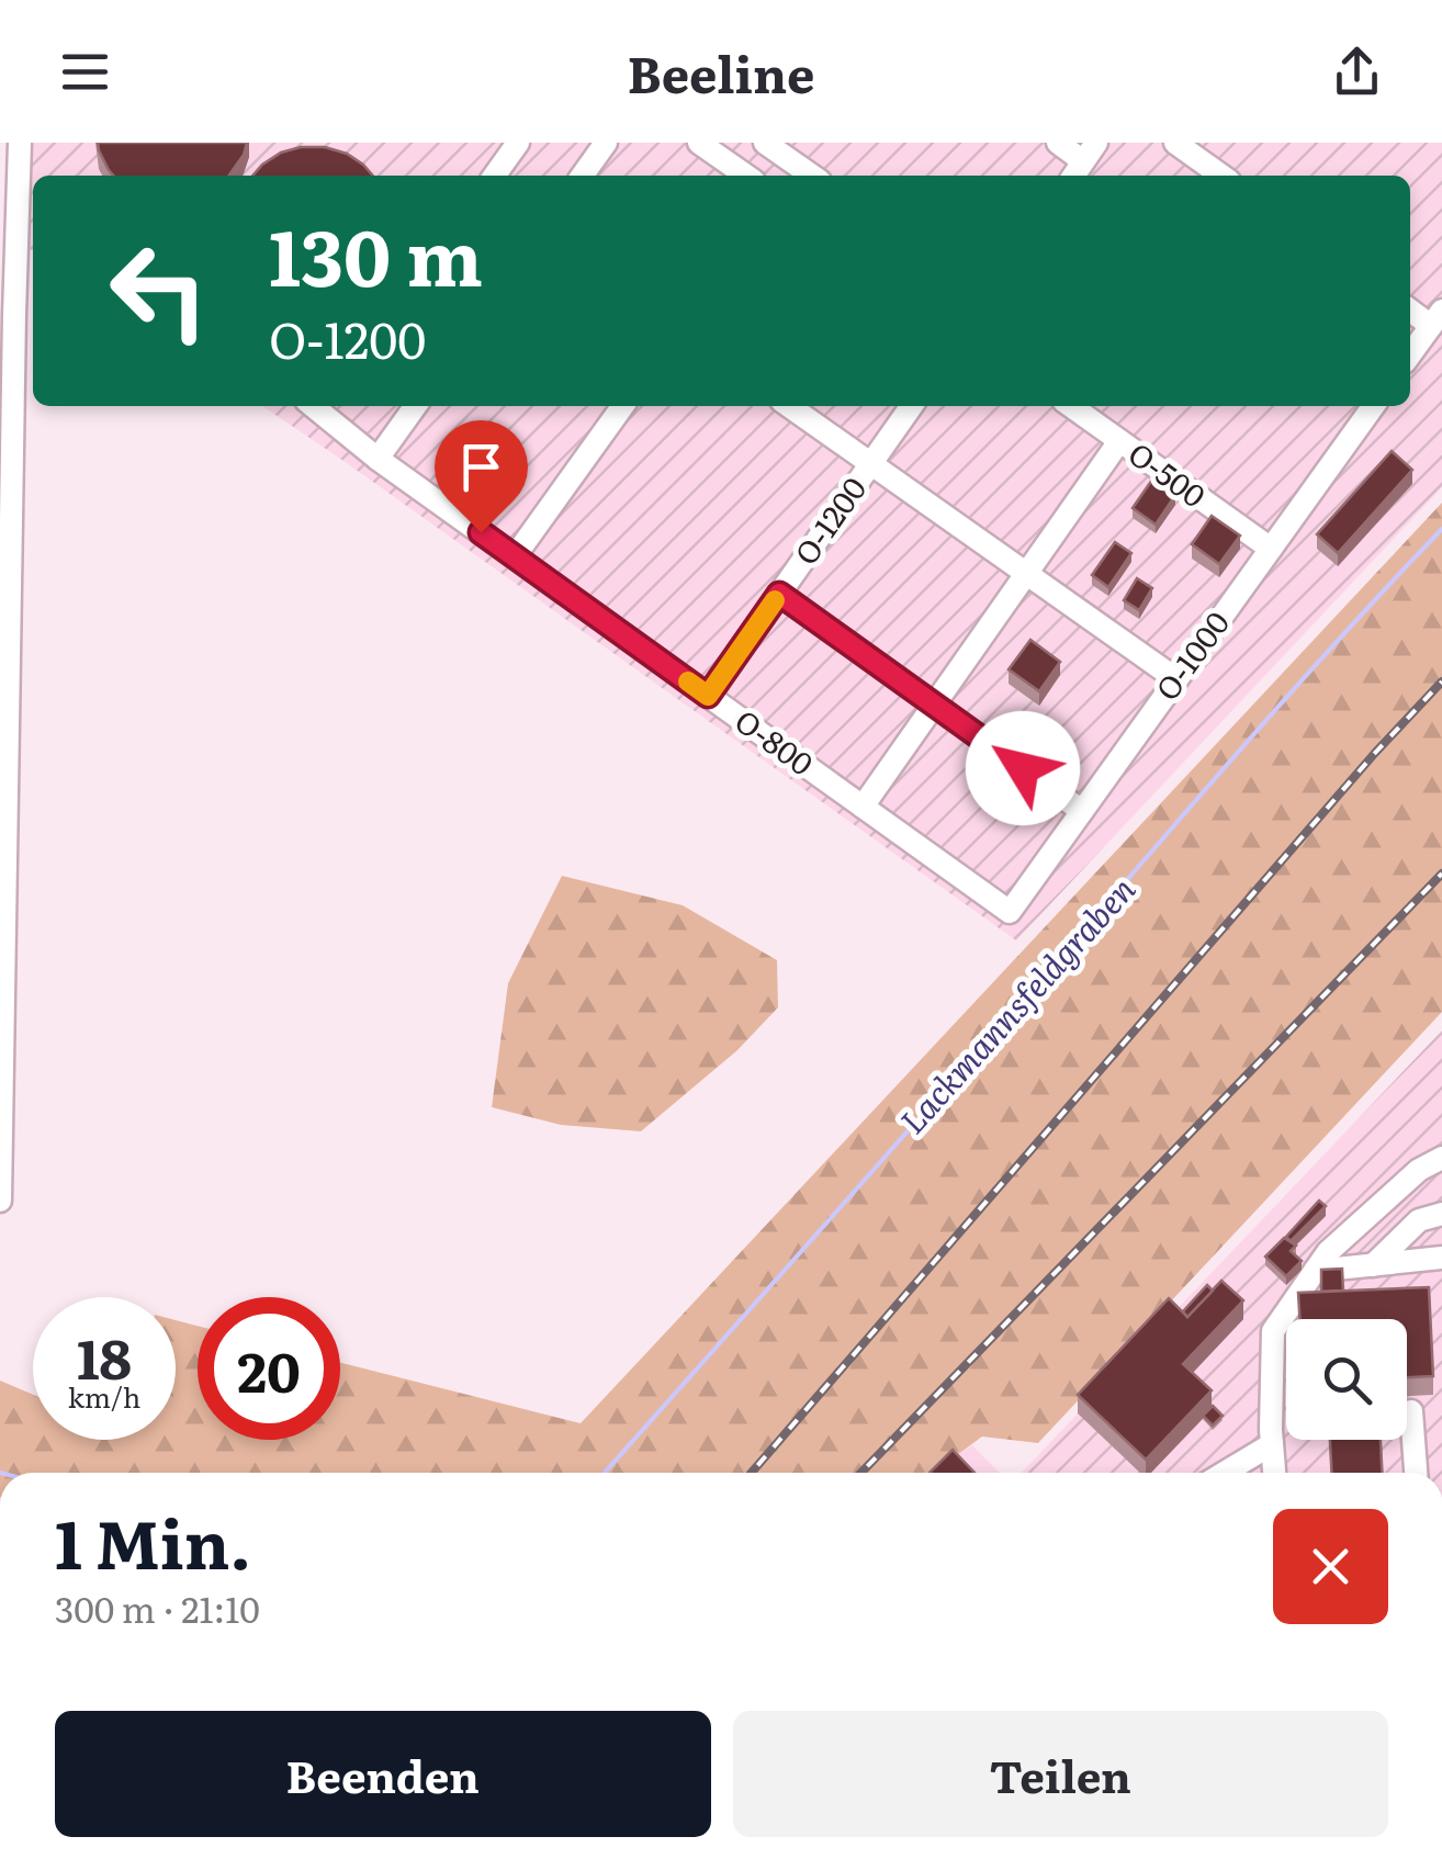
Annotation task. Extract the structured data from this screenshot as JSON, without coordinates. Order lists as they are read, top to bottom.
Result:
{
  "streets": {
    "street": [
      "O-500",
      "O-1200",
      "O-1000",
      "O-800"
    ]
  },
  "crossings": [
    ["O-500", "O-1000"],
    ["O-1200", "O-800"],
    ["O-1000", "O-800"]
  ],
  "water": ["Lackmannsfeldgraben"],
  "page": {
    "header": "Beeline",
    "turn": ["130 m", "O-1200"],
    "speed": "18 km/h",
    "limit": "20",
    "heading": ["1 Min.", "300 m · 21:10"],
    "buttons": ["Beenden", "Teilen"]
  }
}
